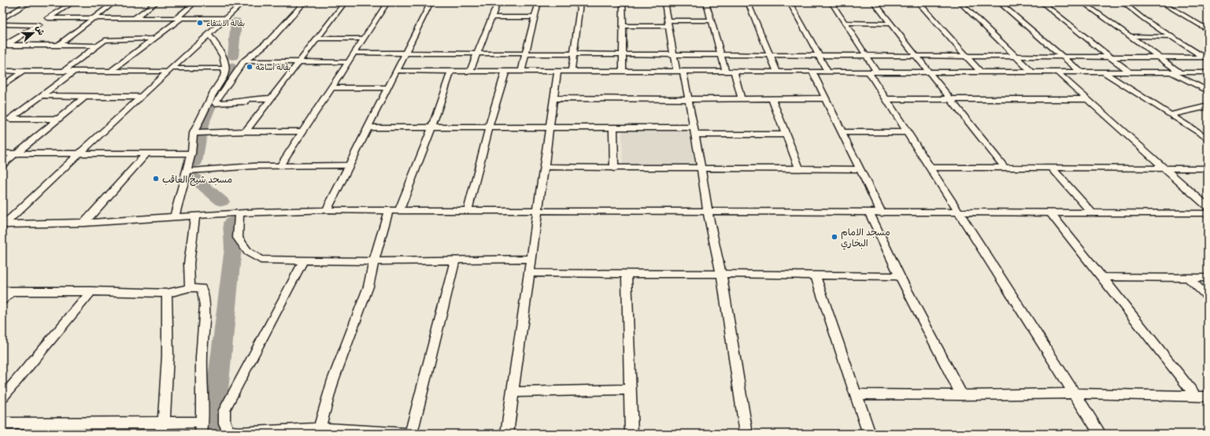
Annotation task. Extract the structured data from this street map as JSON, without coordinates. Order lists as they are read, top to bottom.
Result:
{
  "places": [
    "بقالة الاشقاء",
    "بقالة أسامة",
    "مسجد شيخ العاقب",
    "مسجد الامام البخاري"
  ],
  "north": "right"
}
